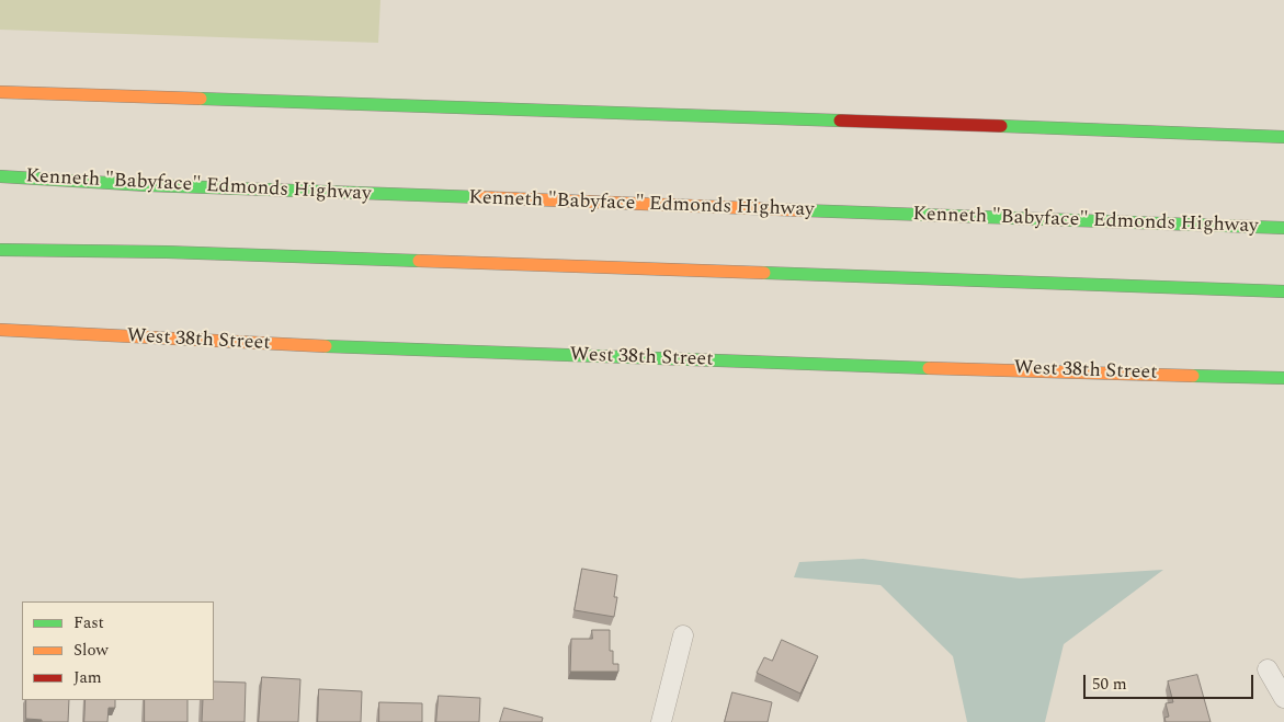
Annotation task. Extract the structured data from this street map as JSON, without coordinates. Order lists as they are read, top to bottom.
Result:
{
  "streets": {
    "main road": ["Kenneth \"Babyface\" Edmonds Highway", "West 38th Street"]
  },
  "legend": ["Fast", "Slow", "Jam"],
  "scale_bar": "50 m"
}
